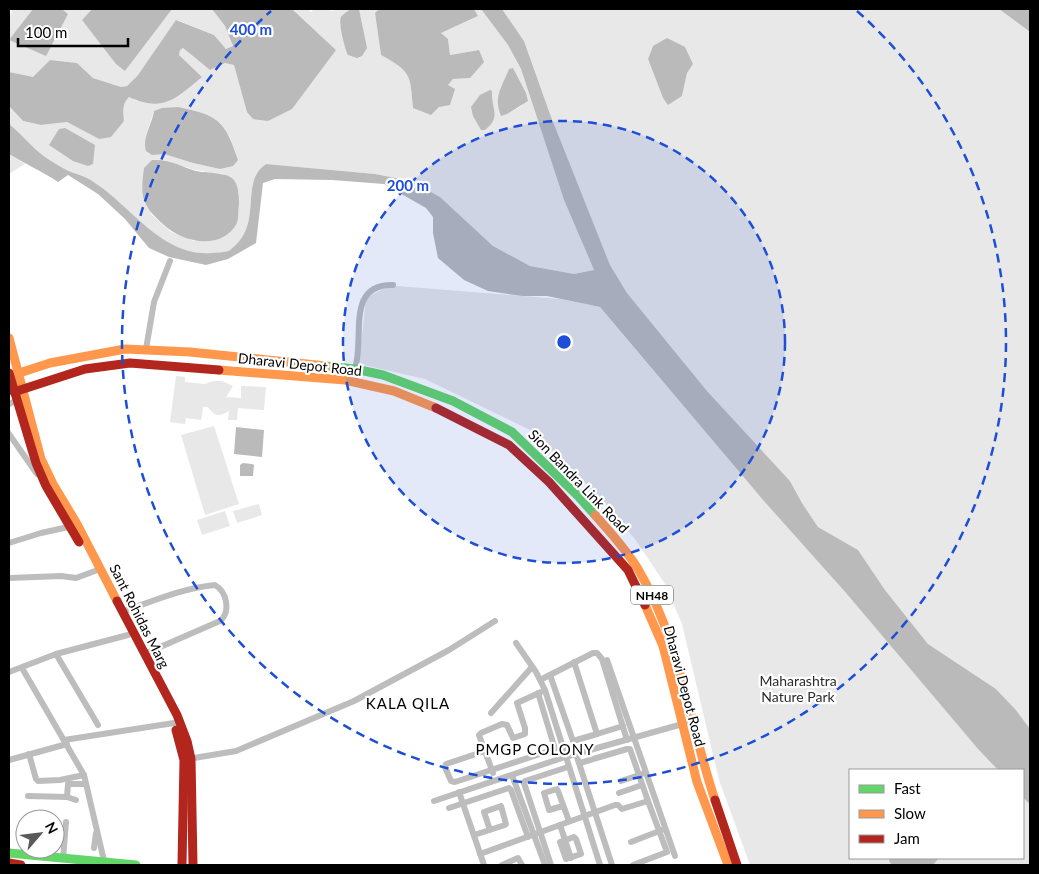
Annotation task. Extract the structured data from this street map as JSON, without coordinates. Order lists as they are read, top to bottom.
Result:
{
  "streets": {
    "main road": [
      "Dharavi Depot Road",
      "Sion Bandra Link Road",
      "NH48",
      "Sant Rohidas Marg"
    ]
  },
  "crossings": [
    ["Dharavi Depot Road", "Sant Rohidas Marg"],
    ["Sion Bandra Link Road", "Sant Rohidas Marg"]
  ],
  "districts": ["KALA QILA", "PMGP COLONY"],
  "parks": ["Maharashtra Nature Park"],
  "legend": ["Fast", "Slow", "Jam"],
  "scale_bar": "100 m",
  "north": "top right",
  "rings": ["400 m", "200 m"]
}
